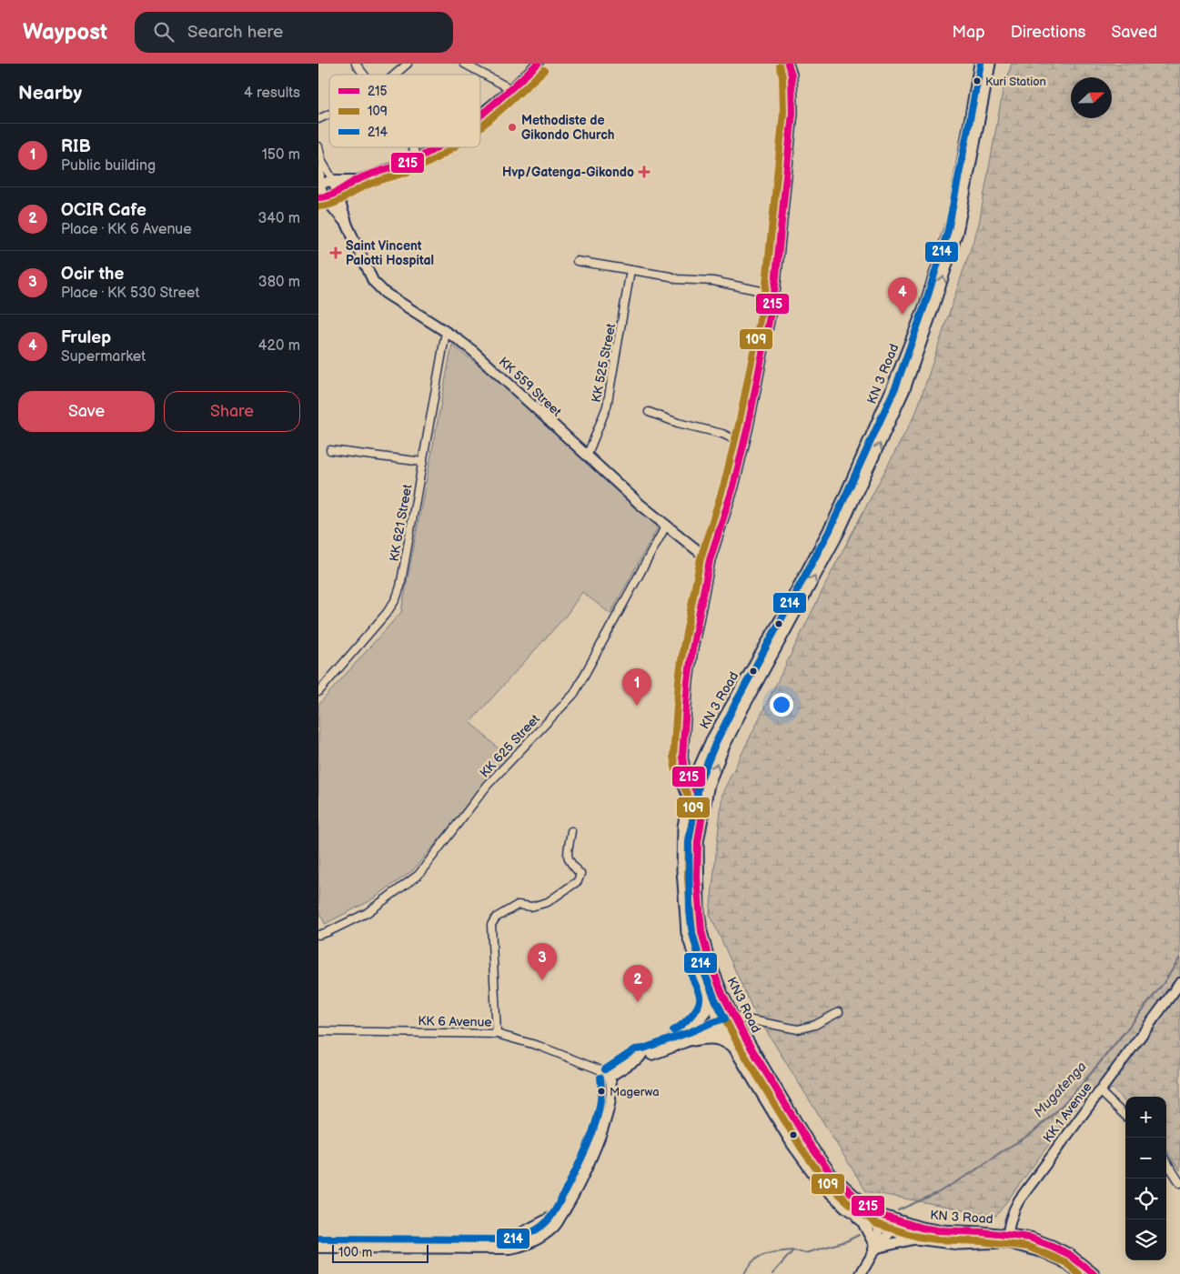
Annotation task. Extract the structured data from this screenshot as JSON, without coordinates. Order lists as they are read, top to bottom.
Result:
{
  "streets": {
    "highway": ["KN 3 Road", "KN3 Road"],
    "main road": ["KK 559 Street", "KK 1 Avenue"],
    "street": [
      "KK 525 Street",
      "KK 621 Street",
      "KK 625 Street",
      "KK 6 Avenue"
    ]
  },
  "crossings": [
    ["KK 525 Street", "KK 559 Street"],
    ["KN 3 Road", "KN3 Road"],
    ["KN 3 Road", "KK 1 Avenue"],
    ["KK 559 Street", "KK 621 Street"],
    ["KK 559 Street", "KK 625 Street"]
  ],
  "one_way": ["KN3 Road"],
  "water": ["Mugatenga"],
  "places": {
    "other": ["Kuri Station", "Methodiste de Gikondo Church", "Magerwa"],
    "health": ["Hvp/Gatenga-Gikondo", "Saint Vincent Palotti Hospital"]
  },
  "lines": ["transit line 215", "transit line 214", "transit line 109"],
  "legend": ["215", "109", "214"],
  "scale_bar": "100 m",
  "north": "right",
  "page": {
    "header": "Waypost",
    "search": "Search here",
    "nav": ["Map", "Directions", "Saved"],
    "heading": ["Nearby", "4 results"],
    "list": [
      {
        "mark": "1",
        "name": "RIB",
        "note": "Public building",
        "value": "150 m"
      },
      {
        "mark": "2",
        "name": "OCIR Cafe",
        "note": "Place · KK 6 Avenue",
        "value": "340 m"
      },
      {
        "mark": "3",
        "name": "Ocir the",
        "note": "Place · KK 530 Street",
        "value": "380 m"
      },
      {
        "mark": "4",
        "name": "Frulep",
        "note": "Supermarket",
        "value": "420 m"
      }
    ],
    "pins": [
      "4",
      "1",
      "3",
      "2"
    ],
    "buttons": ["Save", "Share"],
    "map_buttons": ["+", "−"],
    "scale": "100 m"
  }
}
